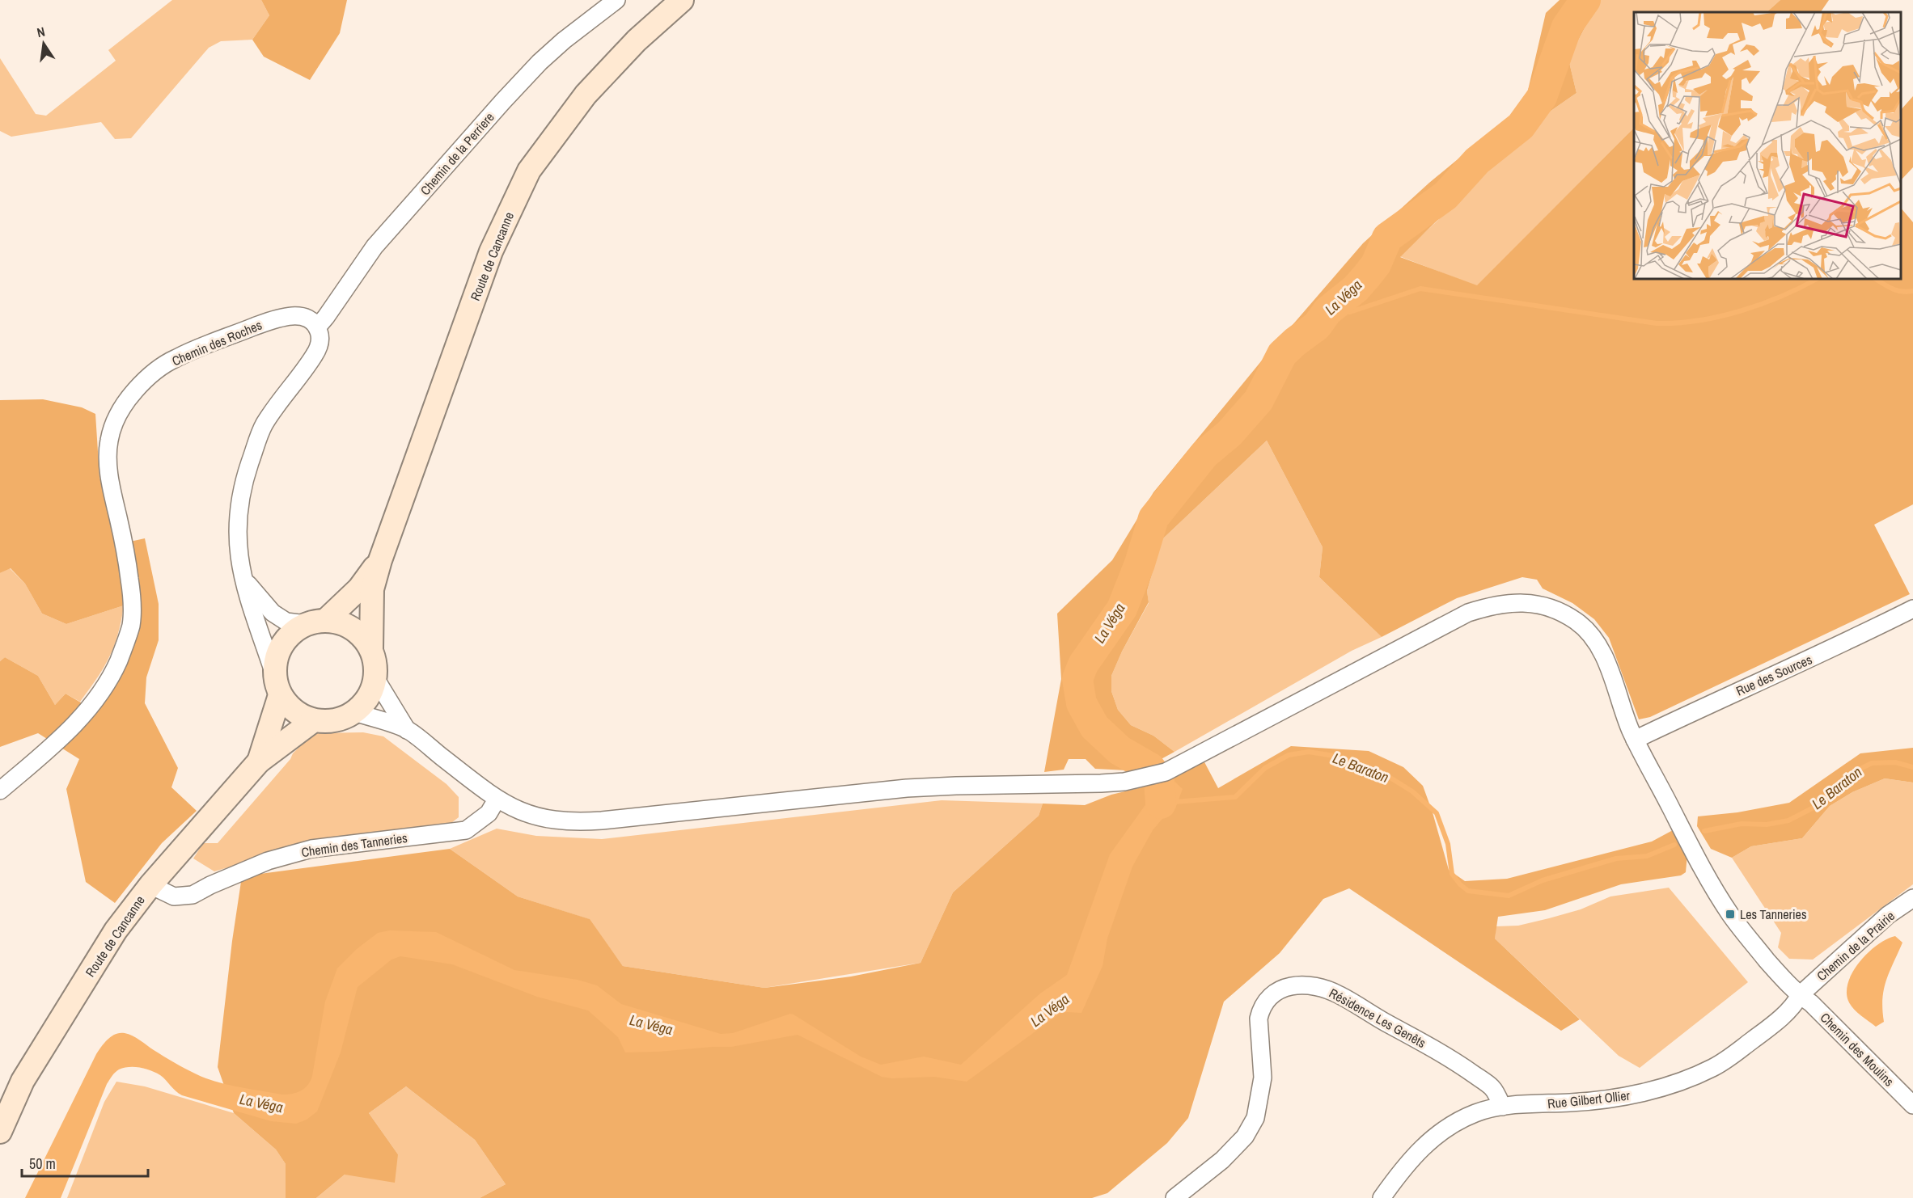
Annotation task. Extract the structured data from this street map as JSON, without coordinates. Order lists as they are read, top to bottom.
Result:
{
  "streets": {
    "main road": ["Route de Cancanne"],
    "street": [
      "Chemin de la Perriere",
      "Chemin des Roches",
      "Rue des Sources",
      "Chemin des Tanneries",
      "Chemin de la Prairie",
      "Résidence Les Genêts",
      "Chemin des Moulins",
      "Rue Gilbert Ollier"
    ]
  },
  "crossings": [
    ["Chemin de la Perriere", "Chemin des Roches"],
    ["Route de Cancanne", "Chemin des Tanneries"],
    ["Rue des Sources", "Chemin des Moulins"],
    ["Chemin des Tanneries", "Chemin des Moulins"],
    ["Chemin de la Prairie", "Chemin des Moulins"],
    ["Chemin de la Prairie", "Rue Gilbert Ollier"],
    ["Résidence Les Genêts", "Rue Gilbert Ollier"],
    ["Chemin des Moulins", "Rue Gilbert Ollier"]
  ],
  "water": ["La Véga", "Le Baraton"],
  "places": {
    "transit": ["Les Tanneries"]
  },
  "scale_bar": "50 m",
  "north": "top"
}
